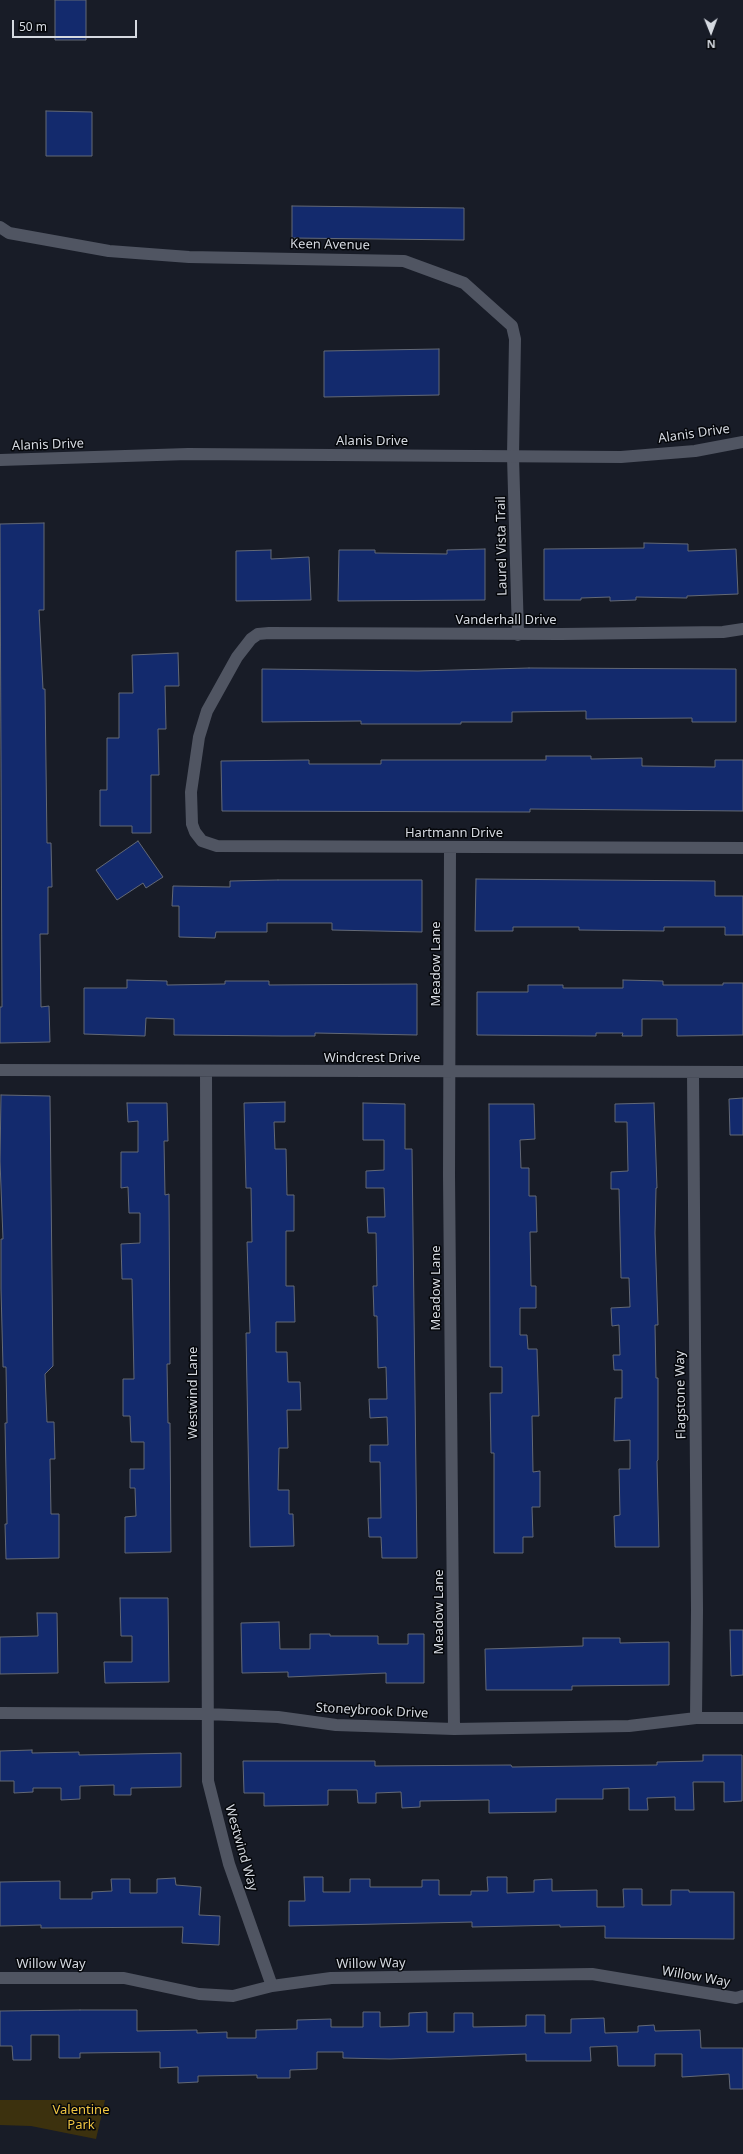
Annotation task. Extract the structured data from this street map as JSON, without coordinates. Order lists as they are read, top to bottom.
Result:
{
  "streets": {
    "street": [
      "Keen Avenue",
      "Alanis Drive",
      "Laurel Vista Trail",
      "Vanderhall Drive",
      "Hartmann Drive",
      "Meadow Lane",
      "Windcrest Drive",
      "Westwind Lane",
      "Flagstone Way",
      "Stoneybrook Drive",
      "Westwind Way",
      "Willow Way"
    ]
  },
  "crossings": [
    ["Keen Avenue", "Alanis Drive"],
    ["Keen Avenue", "Laurel Vista Trail"],
    ["Alanis Drive", "Laurel Vista Trail"],
    ["Laurel Vista Trail", "Vanderhall Drive"],
    ["Vanderhall Drive", "Hartmann Drive"],
    ["Hartmann Drive", "Meadow Lane"],
    ["Meadow Lane", "Windcrest Drive"],
    ["Meadow Lane", "Stoneybrook Drive"],
    ["Windcrest Drive", "Westwind Lane"],
    ["Windcrest Drive", "Flagstone Way"],
    ["Westwind Lane", "Stoneybrook Drive"],
    ["Westwind Lane", "Westwind Way"],
    ["Flagstone Way", "Stoneybrook Drive"],
    ["Stoneybrook Drive", "Westwind Way"],
    ["Westwind Way", "Willow Way"]
  ],
  "parks": ["Valentine Park"],
  "scale_bar": "50 m",
  "north": "bottom"
}
